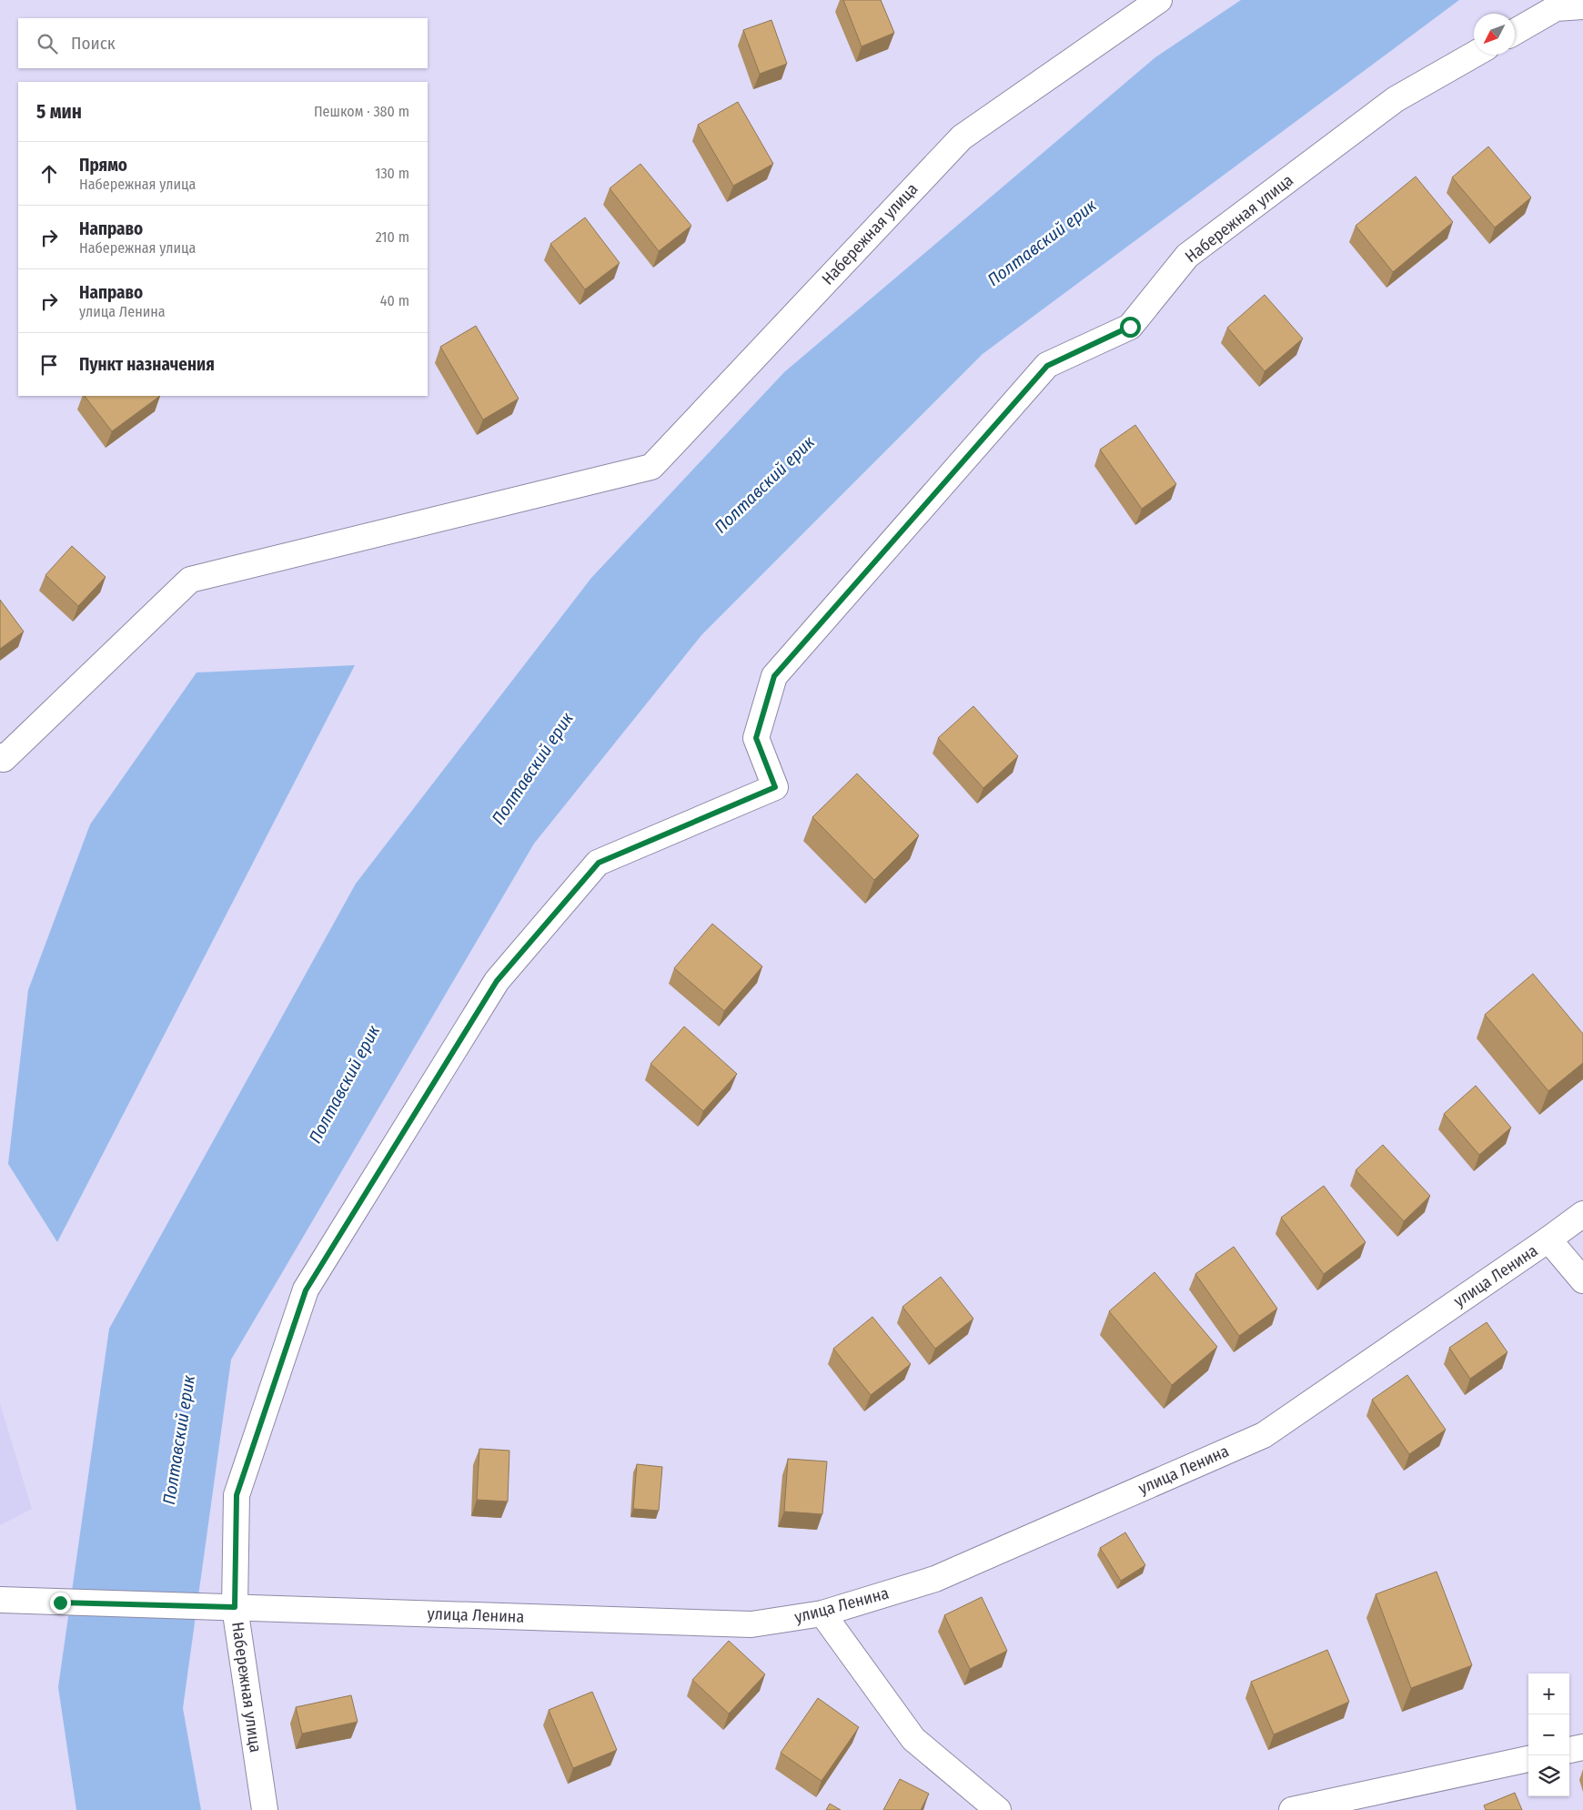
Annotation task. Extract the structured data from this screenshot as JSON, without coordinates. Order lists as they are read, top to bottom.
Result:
{
  "streets": {
    "street": ["Набережная улица", "улица Ленина"]
  },
  "crossings": [
    ["Набережная улица", "улица Ленина"]
  ],
  "water": ["Полтавский ерик"],
  "north": "bottom left",
  "page": {
    "search": "Поиск",
    "heading": ["5 мин", "Пешком · 380 m"],
    "list": [
      ["Прямо", "Набережная улица", "130 m"],
      ["Направо", "Набережная улица", "210 m"],
      ["Направо", "улица Ленина", "40 m"],
      "Пункт назначения"
    ],
    "map_buttons": ["+", "−"]
  }
}
